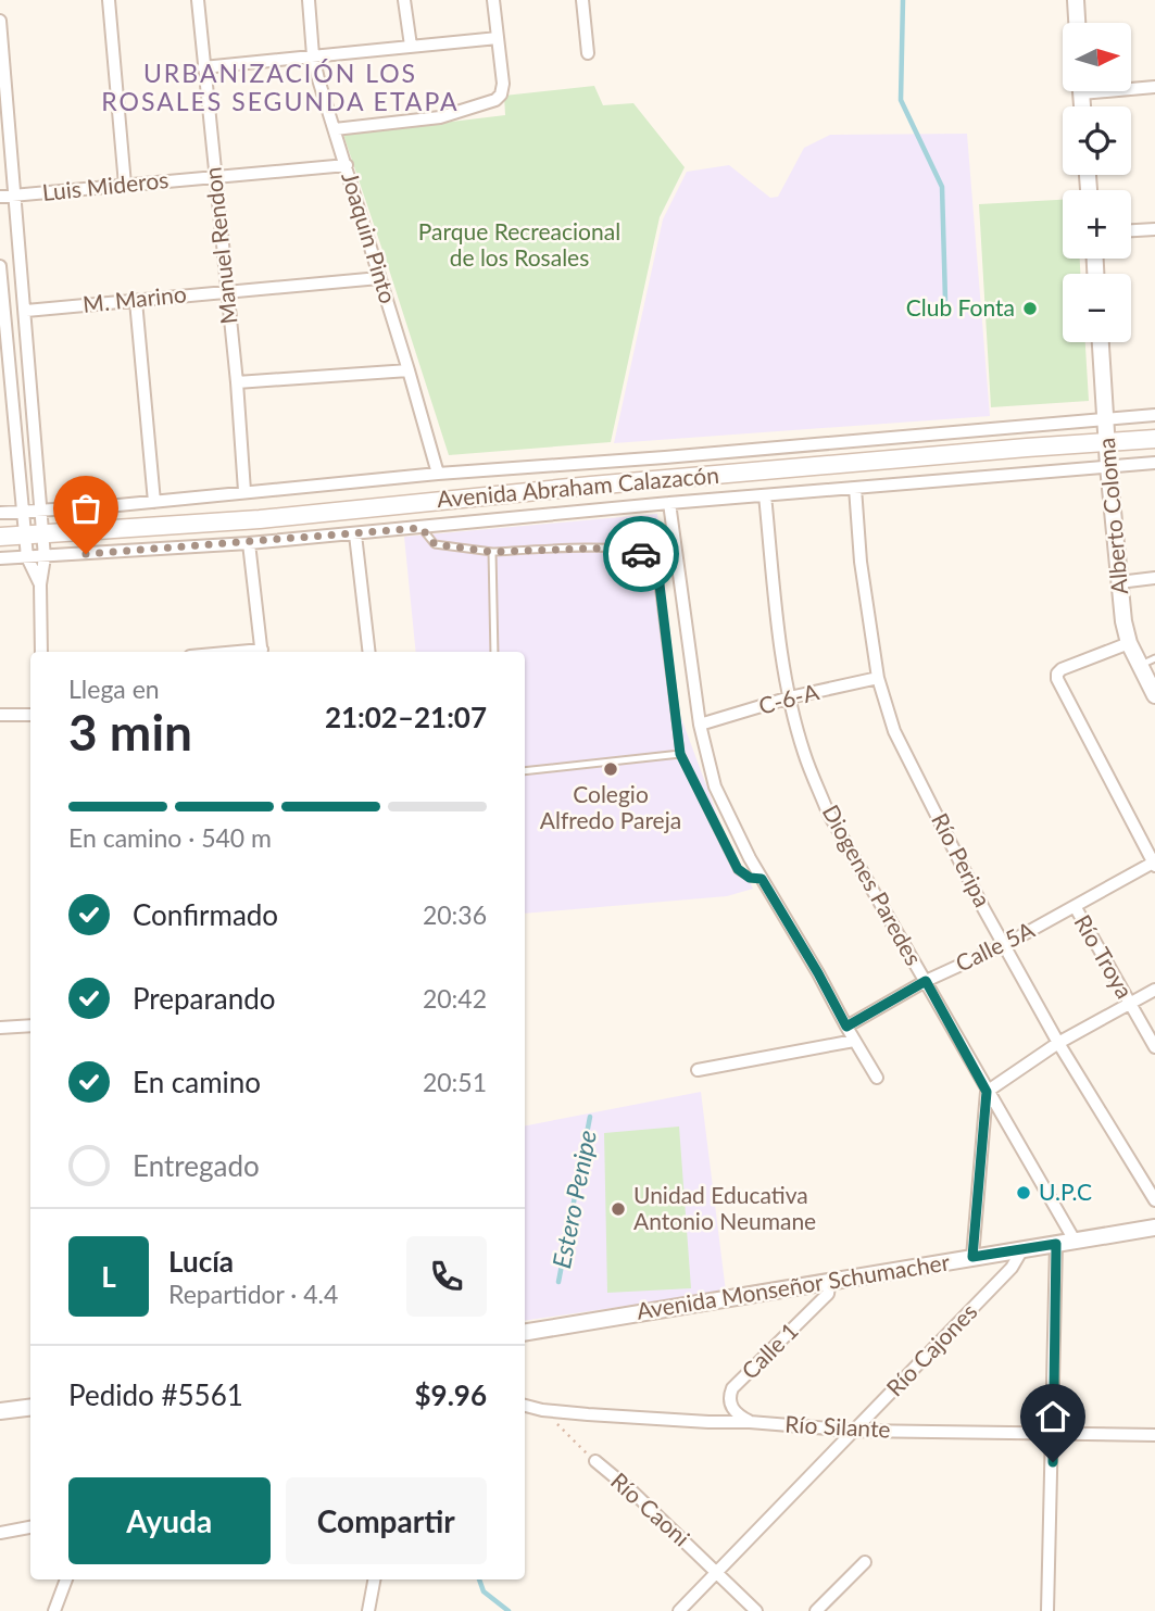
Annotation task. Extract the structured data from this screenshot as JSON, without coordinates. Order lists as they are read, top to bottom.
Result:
{
  "streets": {
    "main road": ["Avenida Abraham Calazacón"],
    "street": [
      "Luis Mideros",
      "Joaquin Pinto",
      "Manuel Rendon",
      "M. Marino",
      "Alberto Coloma",
      "C-6-A",
      "Río Peripa",
      "Diogenes Paredes",
      "Calle 5A",
      "Río Troya",
      "Avenida Monseñor Schumacher",
      "Río Cajones",
      "Calle 1",
      "Río Silante",
      "Río Caoni"
    ]
  },
  "crossings": [
    ["Luis Mideros", "Joaquin Pinto"],
    ["Luis Mideros", "Manuel Rendon"],
    ["Joaquin Pinto", "M. Marino"],
    ["Joaquin Pinto", "Avenida Abraham Calazacón"],
    ["Manuel Rendon", "M. Marino"],
    ["Manuel Rendon", "Avenida Abraham Calazacón"],
    ["Avenida Abraham Calazacón", "Alberto Coloma"],
    ["Avenida Abraham Calazacón", "Río Peripa"],
    ["Avenida Abraham Calazacón", "Diogenes Paredes"],
    ["C-6-A", "Río Peripa"],
    ["C-6-A", "Diogenes Paredes"],
    ["Río Peripa", "Calle 5A"],
    ["Diogenes Paredes", "Calle 5A"],
    ["Diogenes Paredes", "Avenida Monseñor Schumacher"],
    ["Calle 5A", "Río Troya"],
    ["Avenida Monseñor Schumacher", "Río Cajones"],
    ["Avenida Monseñor Schumacher", "Calle 1"],
    ["Río Cajones", "Río Silante"],
    ["Río Cajones", "Río Caoni"],
    ["Calle 1", "Río Silante"],
    ["Río Silante", "Río Caoni"]
  ],
  "districts": ["URBANIZACIÓN LOS ROSALES SEGUNDA ETAPA"],
  "water": ["Estero Penipe"],
  "parks": ["Parque Recreacional de los Rosales"],
  "places": [
    "Club Fonta",
    "Colegio Alfredo Pareja",
    "U.P.C",
    "Unidad Educativa Antonio Neumane"
  ],
  "north": "right",
  "page": {
    "map_buttons": ["+", "−"],
    "heading": ["3 min", "Llega en", "21:02–21:07"],
    "panel": [
      "Lucía",
      "Repartidor · 4.4",
      "Pedido #5561",
      "$9.96"
    ],
    "bar": "En camino · 540 m",
    "list": [
      ["Confirmado", "20:36"],
      ["Preparando", "20:42"],
      ["En camino", "20:51"],
      "Entregado"
    ],
    "round": "L",
    "buttons": ["Ayuda", "Compartir"]
  }
}
